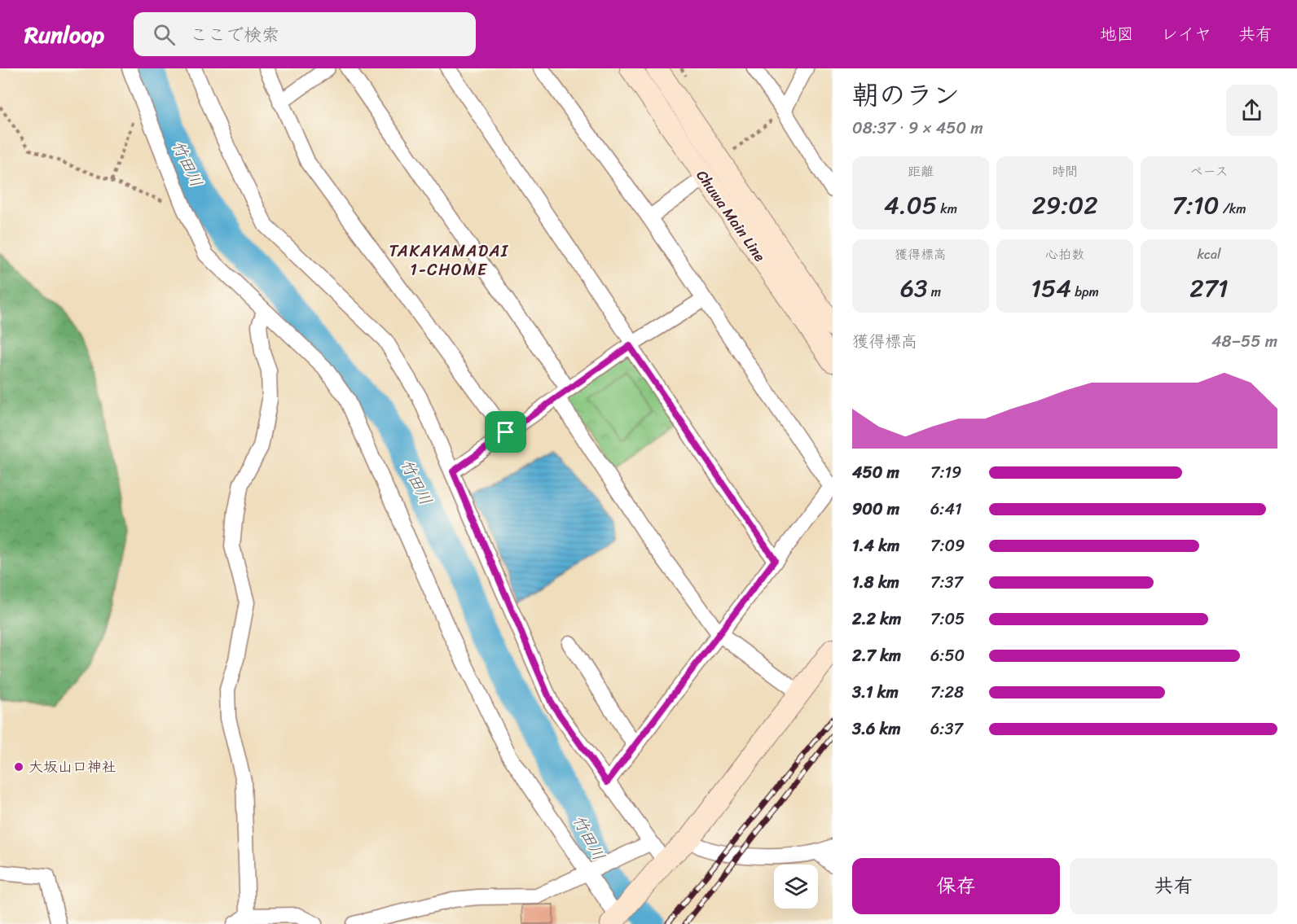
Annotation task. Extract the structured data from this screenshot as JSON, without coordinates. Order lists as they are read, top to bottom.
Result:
{
  "streets": {
    "main road": ["Chuwa Main Line"]
  },
  "districts": ["TAKAYAMADAI 1-CHOME"],
  "water": ["竹田川"],
  "places": ["大坂山口神社"],
  "page": {
    "header": "Runloop",
    "search": "ここで検索",
    "nav": ["地図", "レイヤ", "共有"],
    "heading": ["朝のラン", "08:37 · 9 × 450 m"],
    "stats": [
      ["距離", "4.05 km"],
      ["時間", "29:02"],
      ["ペース", "7:10 /km"],
      ["獲得標高", "63 m"],
      ["心拍数", "154 bpm"],
      ["kcal", "271"]
    ],
    "chart": ["獲得標高", "48–55 m"],
    "list": [
      {
        "name": "450 m",
        "note": "7:19"
      },
      {
        "name": "900 m",
        "note": "6:41"
      },
      {
        "name": "1.4 km",
        "note": "7:09"
      },
      {
        "name": "1.8 km",
        "note": "7:37"
      },
      {
        "name": "2.2 km",
        "note": "7:05"
      },
      {
        "name": "2.7 km",
        "note": "6:50"
      },
      {
        "name": "3.1 km",
        "note": "7:28"
      },
      {
        "name": "3.6 km",
        "note": "6:37"
      }
    ],
    "buttons": ["保存", "共有"]
  }
}
